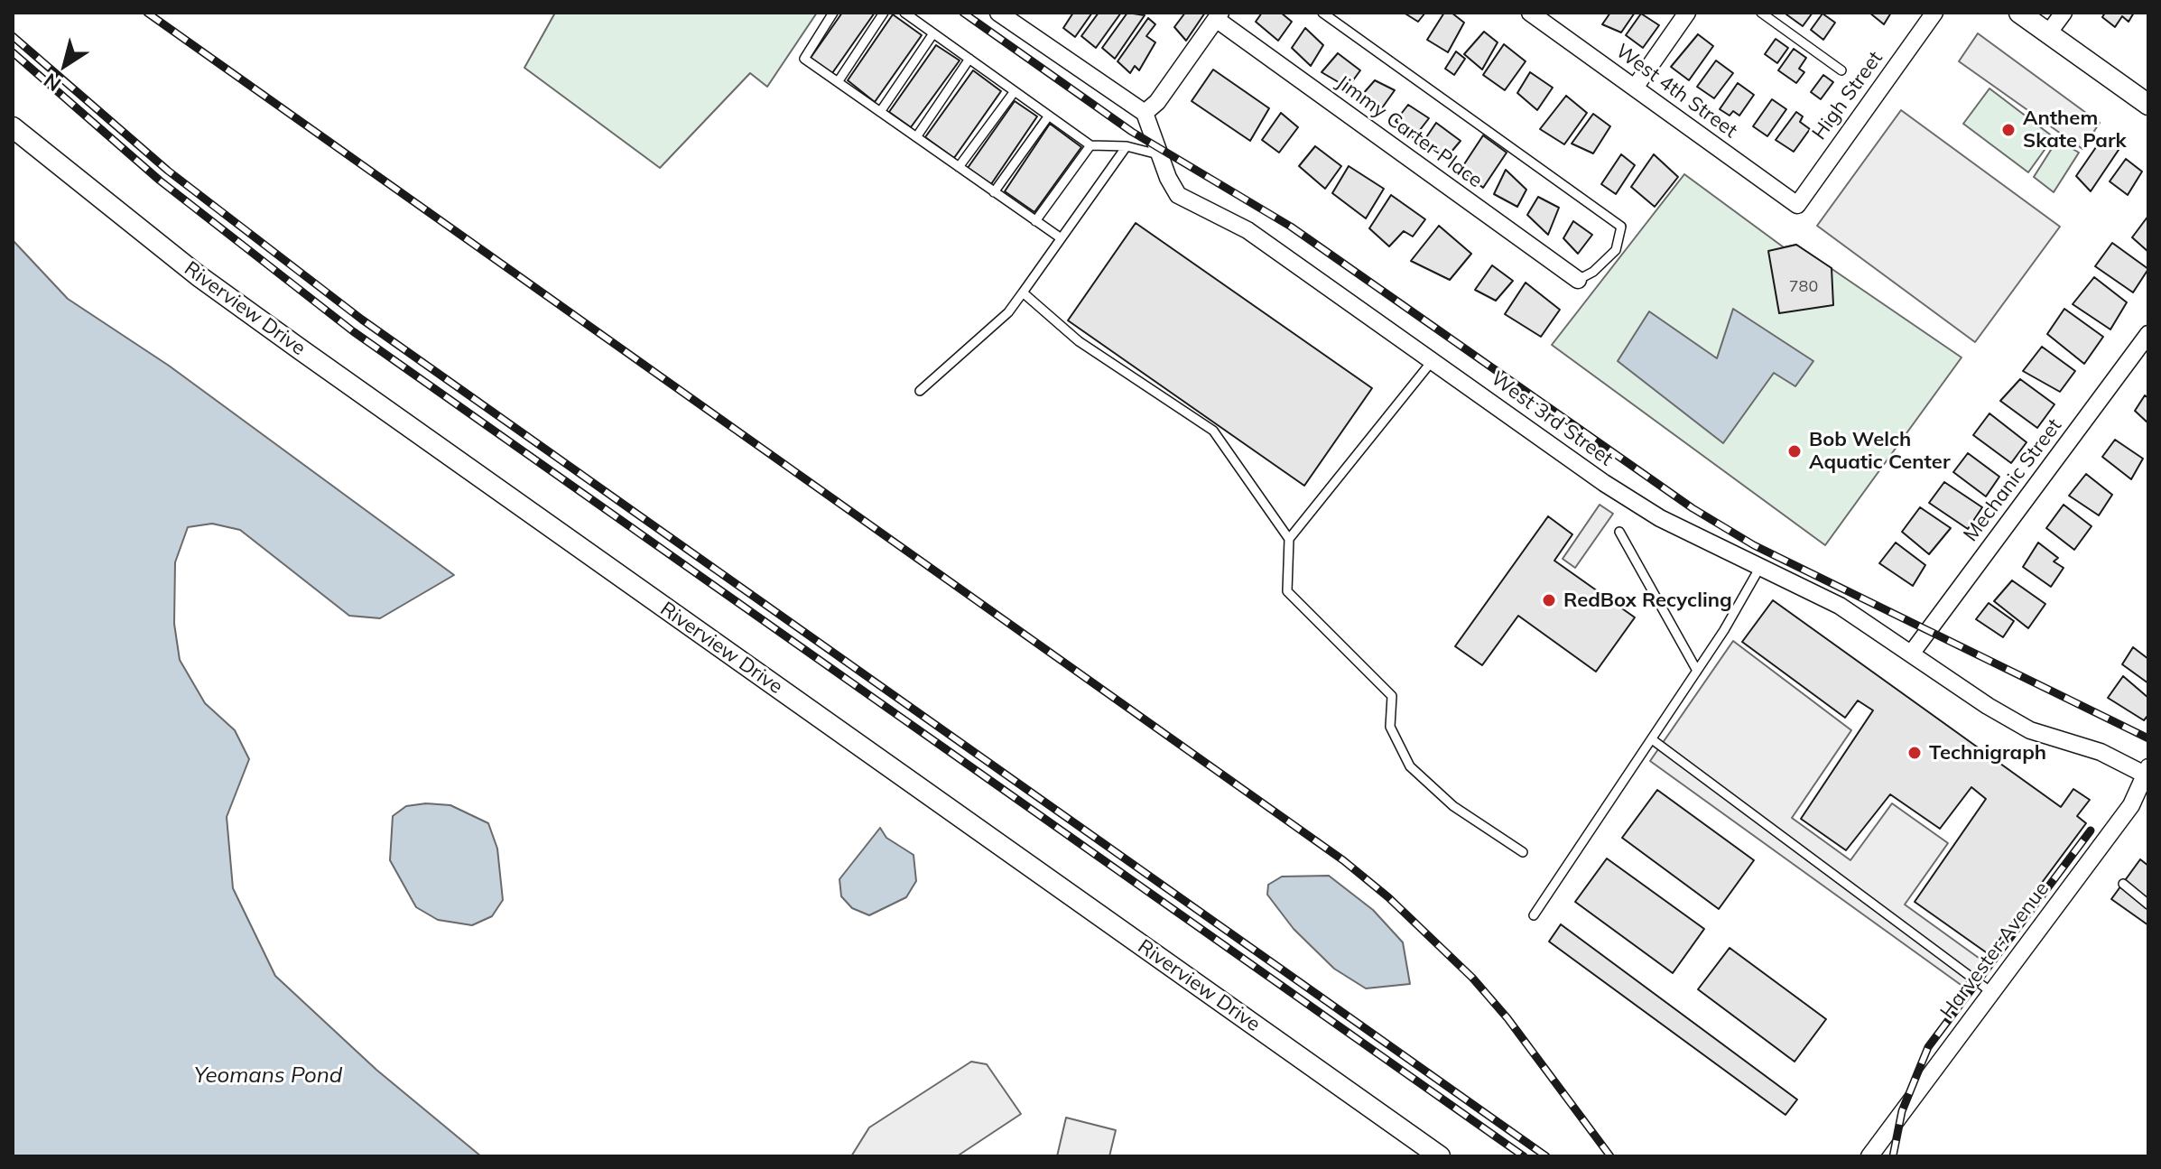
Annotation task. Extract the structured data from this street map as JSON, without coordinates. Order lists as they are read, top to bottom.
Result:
{
  "streets": {
    "street": [
      "West 4th Street",
      "High Street",
      "Jimmy Carter Place",
      "Riverview Drive",
      "West 3rd Street",
      "Mechanic Street",
      "Harvester Avenue"
    ]
  },
  "crossings": [
    ["West 4th Street", "High Street"],
    ["West 3rd Street", "Mechanic Street"],
    ["West 3rd Street", "Harvester Avenue"]
  ],
  "water": ["Yeomans Pond"],
  "places": [
    "Anthem Skate Park",
    "Bob Welch Aquatic Center",
    "RedBox Recycling",
    "Technigraph"
  ],
  "house_numbers": ["780"],
  "north": "bottom left"
}
